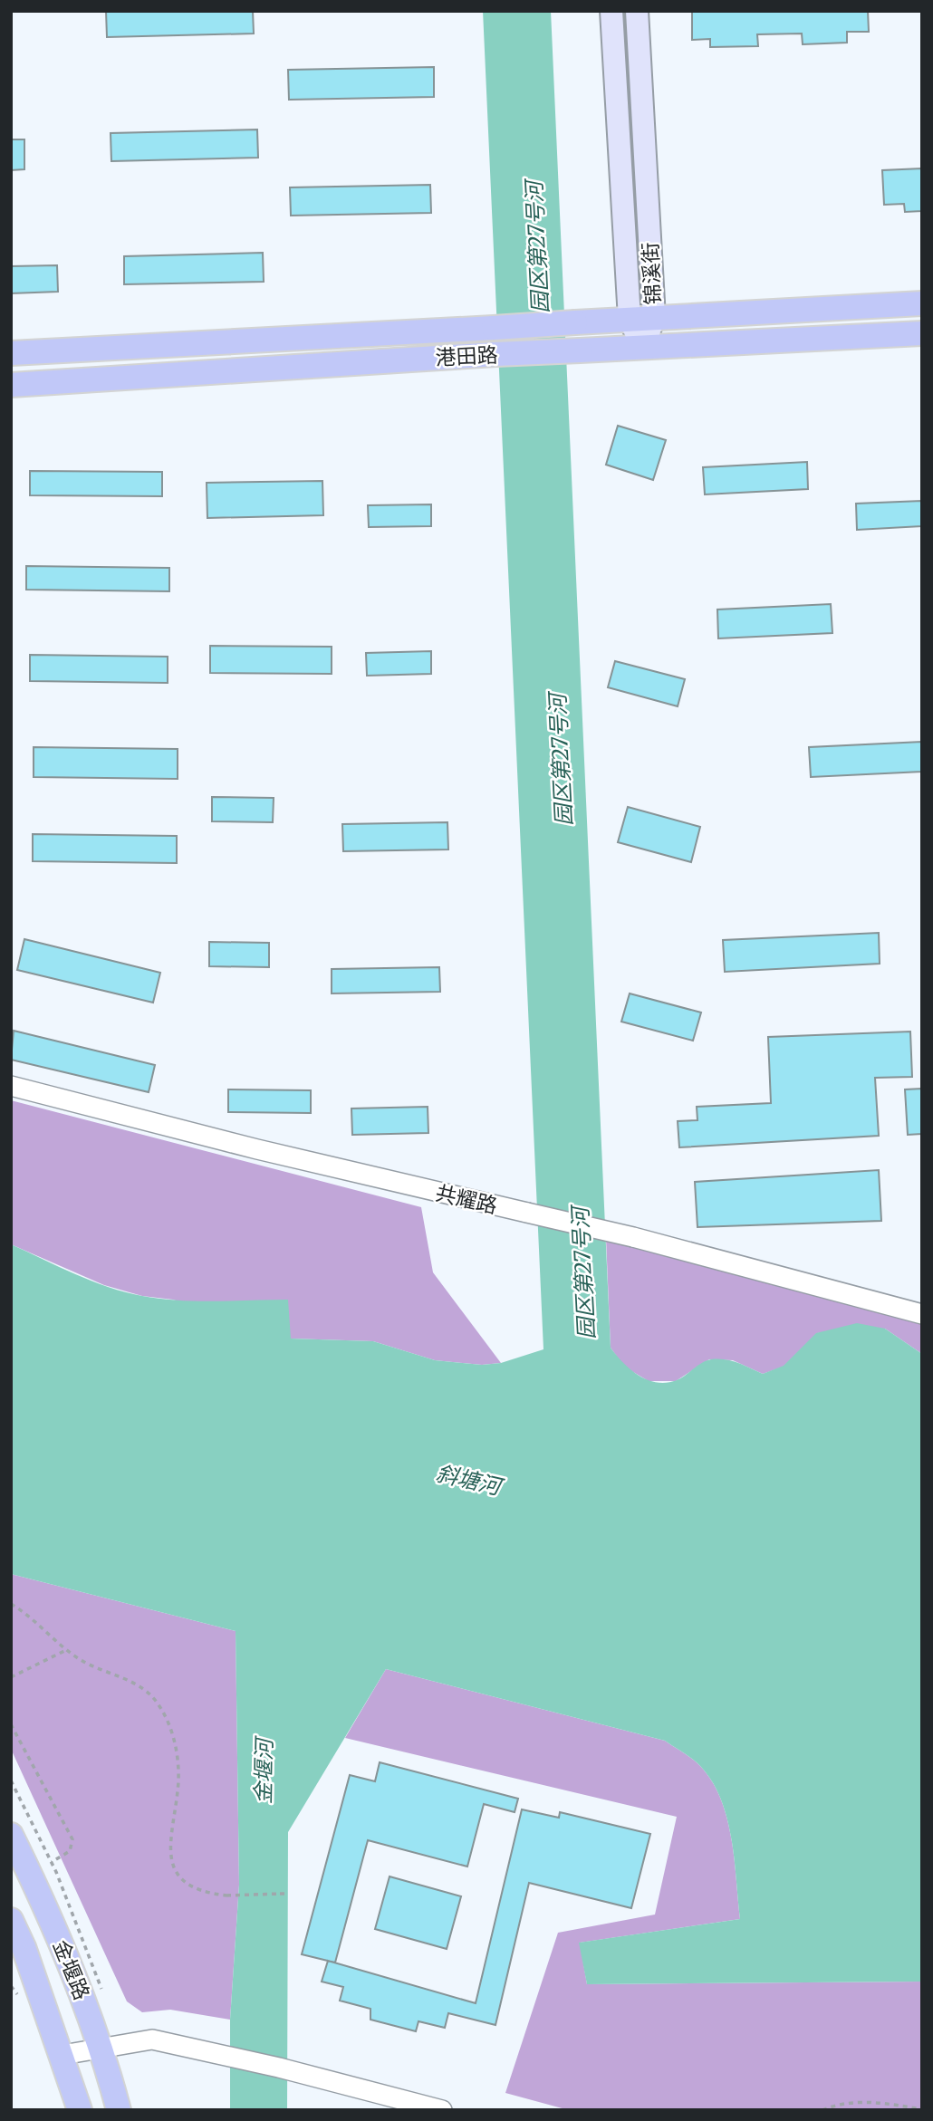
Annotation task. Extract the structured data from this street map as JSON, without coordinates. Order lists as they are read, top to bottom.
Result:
{
  "streets": {
    "main road": ["锦溪街", "港田路", "金堰路"],
    "street": ["共耀路"]
  },
  "crossings": [
    ["锦溪街", "港田路"]
  ],
  "water": ["园区第27号河", "斜塘河", "金堰河"]
}
